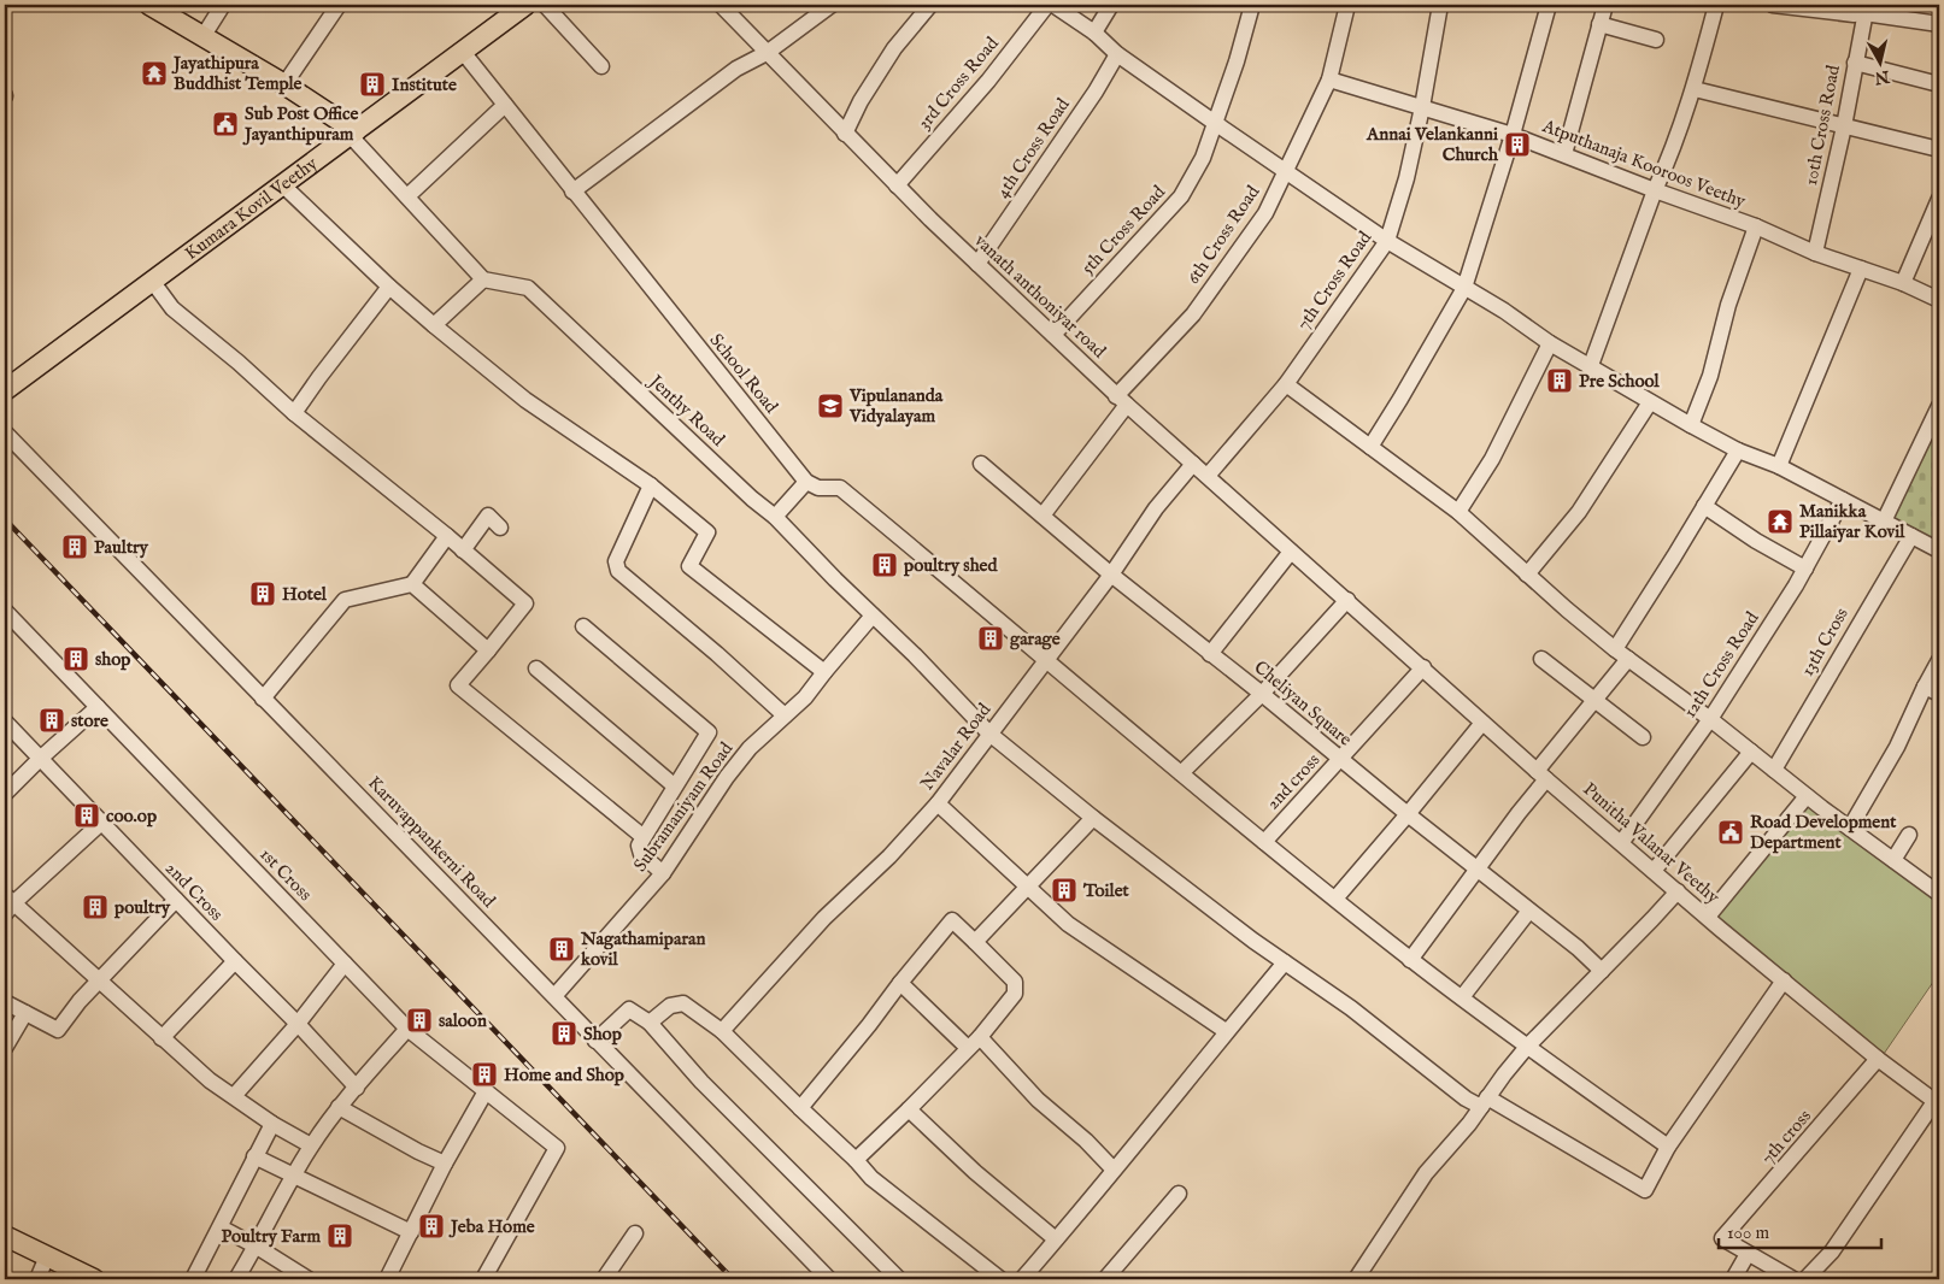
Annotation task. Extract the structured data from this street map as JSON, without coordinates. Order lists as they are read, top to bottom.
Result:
{
  "streets": {
    "main road": ["Kumara Kovil Veethy"],
    "street": [
      "3rd Cross Road",
      "10th Cross Road",
      "4th Cross Road",
      "Atputhanaja Kooroos Veethy",
      "5th Cross Road",
      "6th Cross Road",
      "7th Cross Road",
      "vanath anthoniyar road",
      "School Road",
      "Jenthy Road",
      "13th Cross",
      "12th Cross Road",
      "Cheliyan Square",
      "Navalar Road",
      "2nd cross",
      "Subramaniyam Road",
      "Karuvappankerni Road",
      "Punitha Valanar Veethy",
      "1st Cross",
      "2nd Cross",
      "7th cross"
    ]
  },
  "crossings": [
    ["3rd Cross Road", "vanath anthoniyar road"],
    ["10th Cross Road", "Atputhanaja Kooroos Veethy"],
    ["4th Cross Road", "vanath anthoniyar road"],
    ["Atputhanaja Kooroos Veethy", "6th Cross Road"],
    ["Atputhanaja Kooroos Veethy", "7th Cross Road"],
    ["Kumara Kovil Veethy", "School Road"],
    ["5th Cross Road", "vanath anthoniyar road"],
    ["6th Cross Road", "vanath anthoniyar road"],
    ["6th Cross Road", "Cheliyan Square"],
    ["7th Cross Road", "vanath anthoniyar road"],
    ["vanath anthoniyar road", "Navalar Road"],
    ["vanath anthoniyar road", "Punitha Valanar Veethy"],
    ["Jenthy Road", "Navalar Road"],
    ["Jenthy Road", "Subramaniyam Road"],
    ["12th Cross Road", "Punitha Valanar Veethy"],
    ["Cheliyan Square", "Navalar Road"],
    ["Cheliyan Square", "2nd cross"],
    ["2nd cross", "Punitha Valanar Veethy"],
    ["Subramaniyam Road", "Karuvappankerni Road"],
    ["Punitha Valanar Veethy", "7th cross"]
  ],
  "places": {
    "temple": ["Jayathipura Buddhist Temple", "Manikka Pillaiyar Kovil"],
    "building": [
      "Institute",
      "Annai Velankanni Church",
      "Pre School",
      "Paultry",
      "poultry shed",
      "Hotel",
      "garage",
      "shop",
      "store",
      "coo.op",
      "Toilet",
      "poultry",
      "Nagathamiparan kovil",
      "saloon",
      "Shop",
      "Home and Shop",
      "Jeba Home",
      "Poultry Farm"
    ],
    "public building": ["Sub Post Office Jayanthipuram", "Road Development Department"],
    "school or university": ["Vipulananda Vidyalayam"]
  },
  "scale_bar": "100 m",
  "north": "bottom"
}
